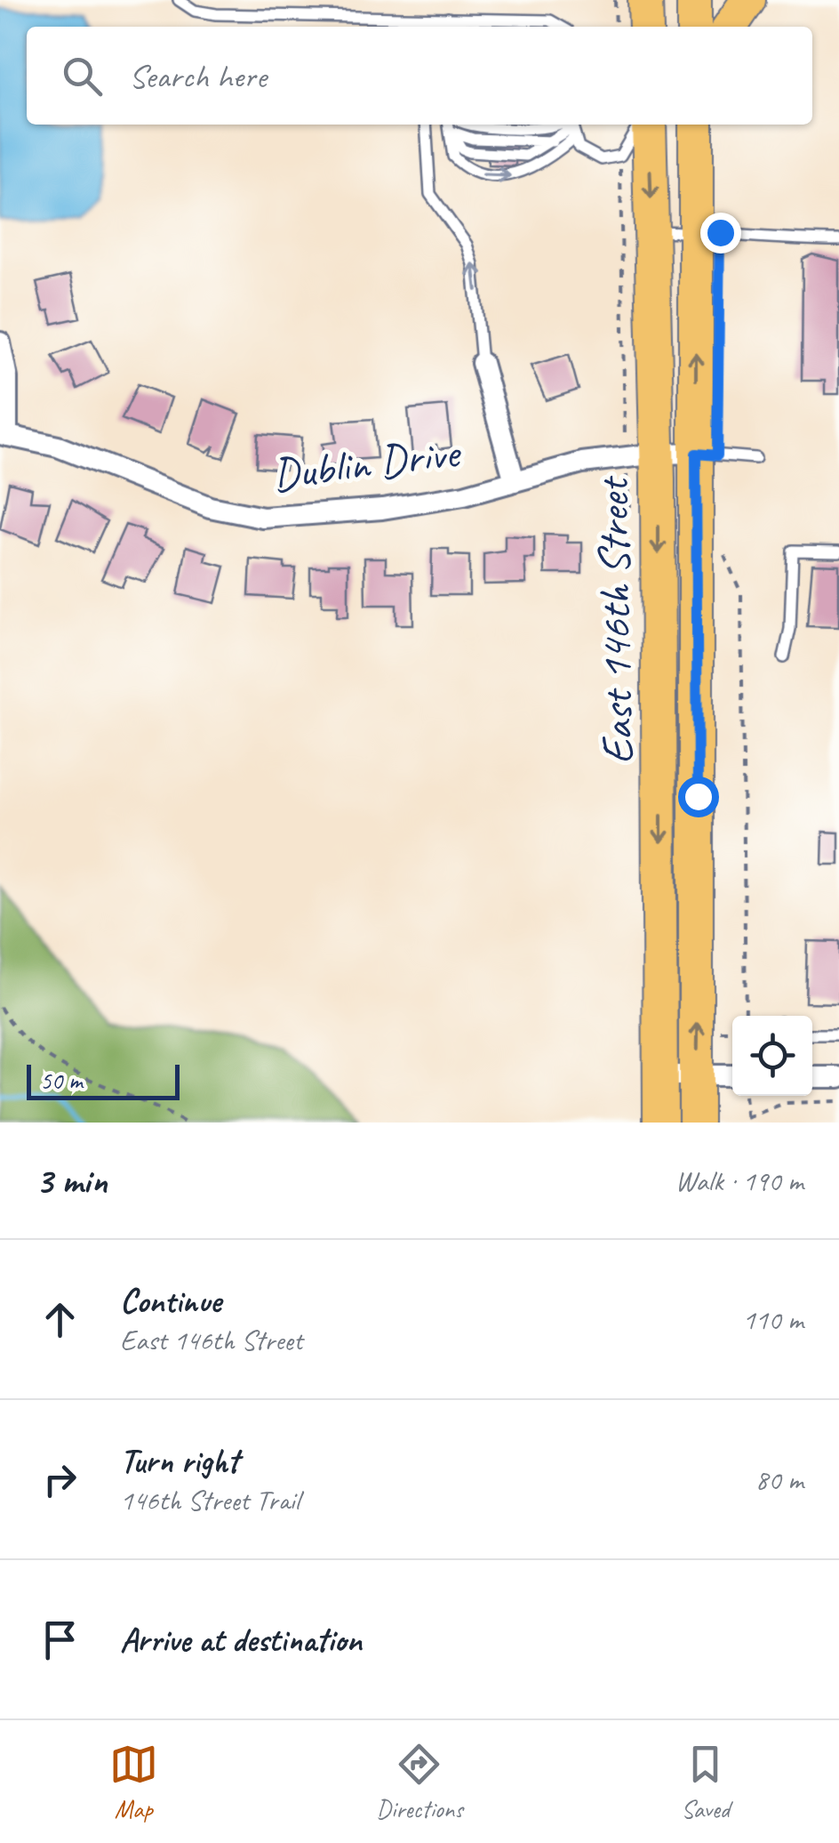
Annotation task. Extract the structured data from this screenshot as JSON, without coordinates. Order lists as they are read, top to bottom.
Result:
{
  "streets": {
    "main road": ["East 146th Street"],
    "street": ["Dublin Drive"]
  },
  "crossings": [
    ["Dublin Drive", "East 146th Street"]
  ],
  "scale_bar": "50 m",
  "page": {
    "search": "Search here",
    "scale": "50 m",
    "heading": ["3 min", "Walk · 190 m"],
    "list": [
      ["Continue", "East 146th Street", "110 m"],
      ["Turn right", "146th Street Trail", "80 m"],
      "Arrive at destination"
    ],
    "nav": ["Map", "Directions", "Saved"]
  }
}
